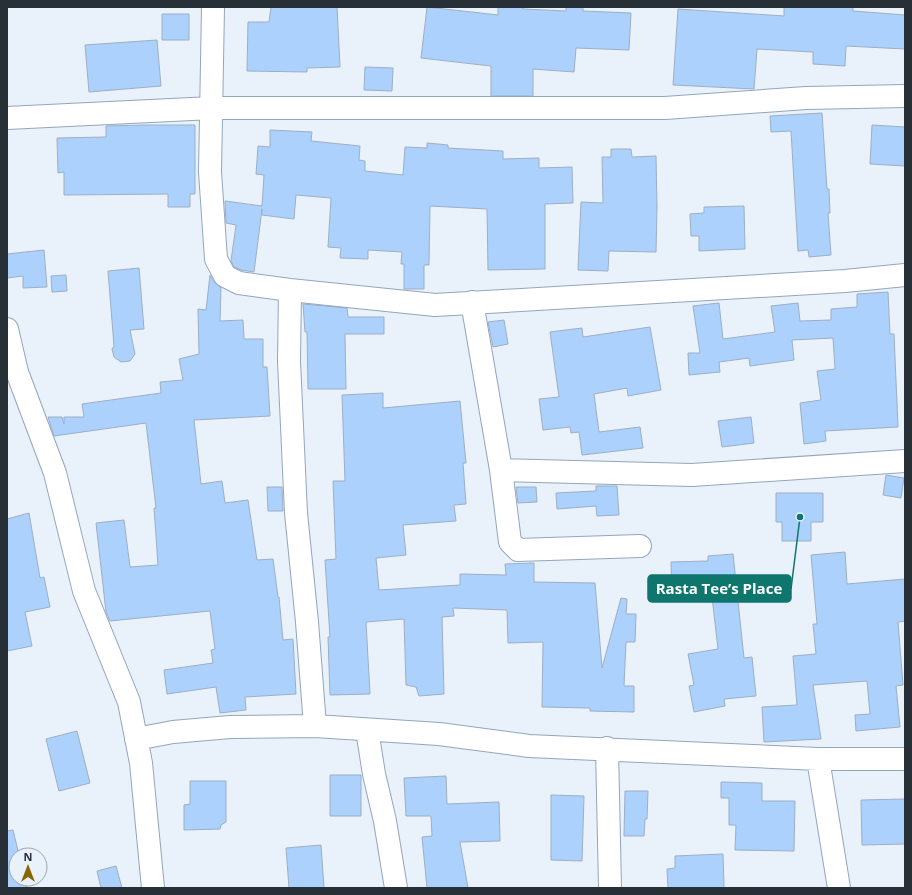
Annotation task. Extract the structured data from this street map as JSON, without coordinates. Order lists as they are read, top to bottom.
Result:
{
  "places": ["Rasta Tee’s Place"],
  "north": "top"
}
